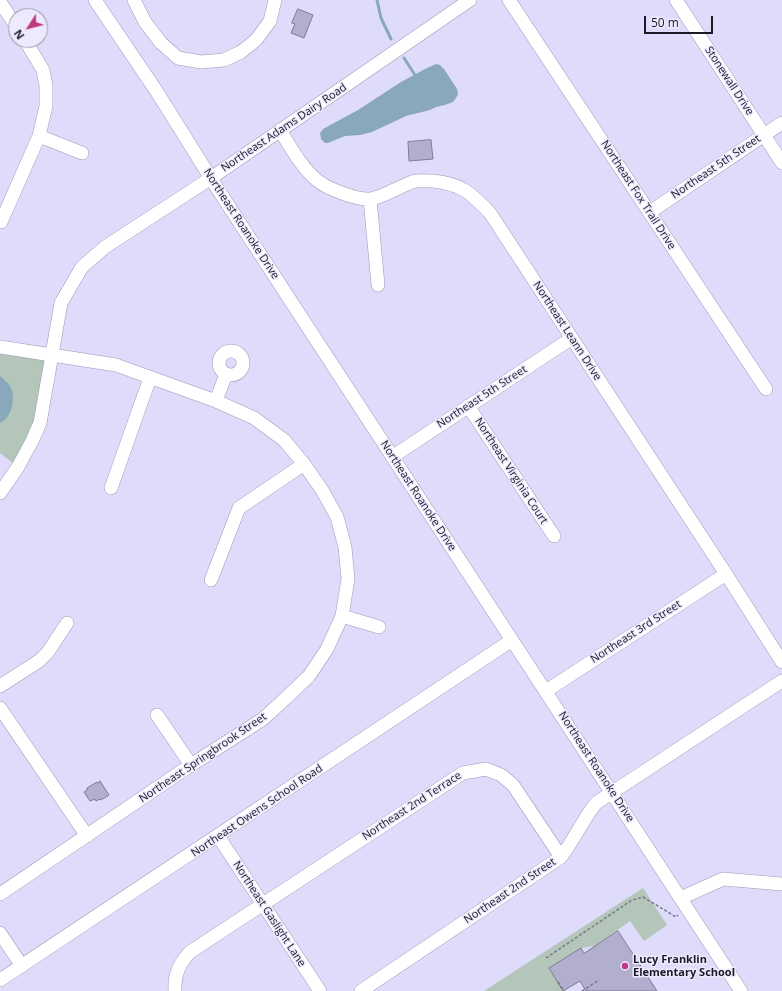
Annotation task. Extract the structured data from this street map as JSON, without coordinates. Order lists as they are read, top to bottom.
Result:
{
  "streets": {
    "street": [
      "Stonewall Drive",
      "Northeast Adams Dairy Road",
      "Northeast 5th Street",
      "Northeast Fox Trail Drive",
      "Northeast Roanoke Drive",
      "Northeast Leann Drive",
      "Northeast Virginia Court",
      "Northeast 3rd Street",
      "Northeast Springbrook Street",
      "Northeast 2nd Terrace",
      "Northeast Owens School Road",
      "Northeast 2nd Street",
      "Northeast Gaslight Lane"
    ]
  },
  "crossings": [
    ["Stonewall Drive", "Northeast 5th Street"],
    ["Northeast Adams Dairy Road", "Northeast Roanoke Drive"],
    ["Northeast Adams Dairy Road", "Northeast Leann Drive"],
    ["Northeast Adams Dairy Road", "Northeast Springbrook Street"],
    ["Northeast 5th Street", "Northeast Fox Trail Drive"],
    ["Northeast 5th Street", "Northeast Roanoke Drive"],
    ["Northeast 5th Street", "Northeast Leann Drive"],
    ["Northeast 5th Street", "Northeast Virginia Court"],
    ["Northeast Roanoke Drive", "Northeast 3rd Street"],
    ["Northeast Roanoke Drive", "Northeast Owens School Road"],
    ["Northeast Roanoke Drive", "Northeast 2nd Street"],
    ["Northeast Leann Drive", "Northeast 3rd Street"],
    ["Northeast 2nd Terrace", "Northeast 2nd Street"],
    ["Northeast 2nd Terrace", "Northeast Gaslight Lane"],
    ["Northeast Owens School Road", "Northeast Gaslight Lane"]
  ],
  "places": ["Lucy Franklin Elementary School"],
  "scale_bar": "50 m",
  "north": "bottom left"
}
